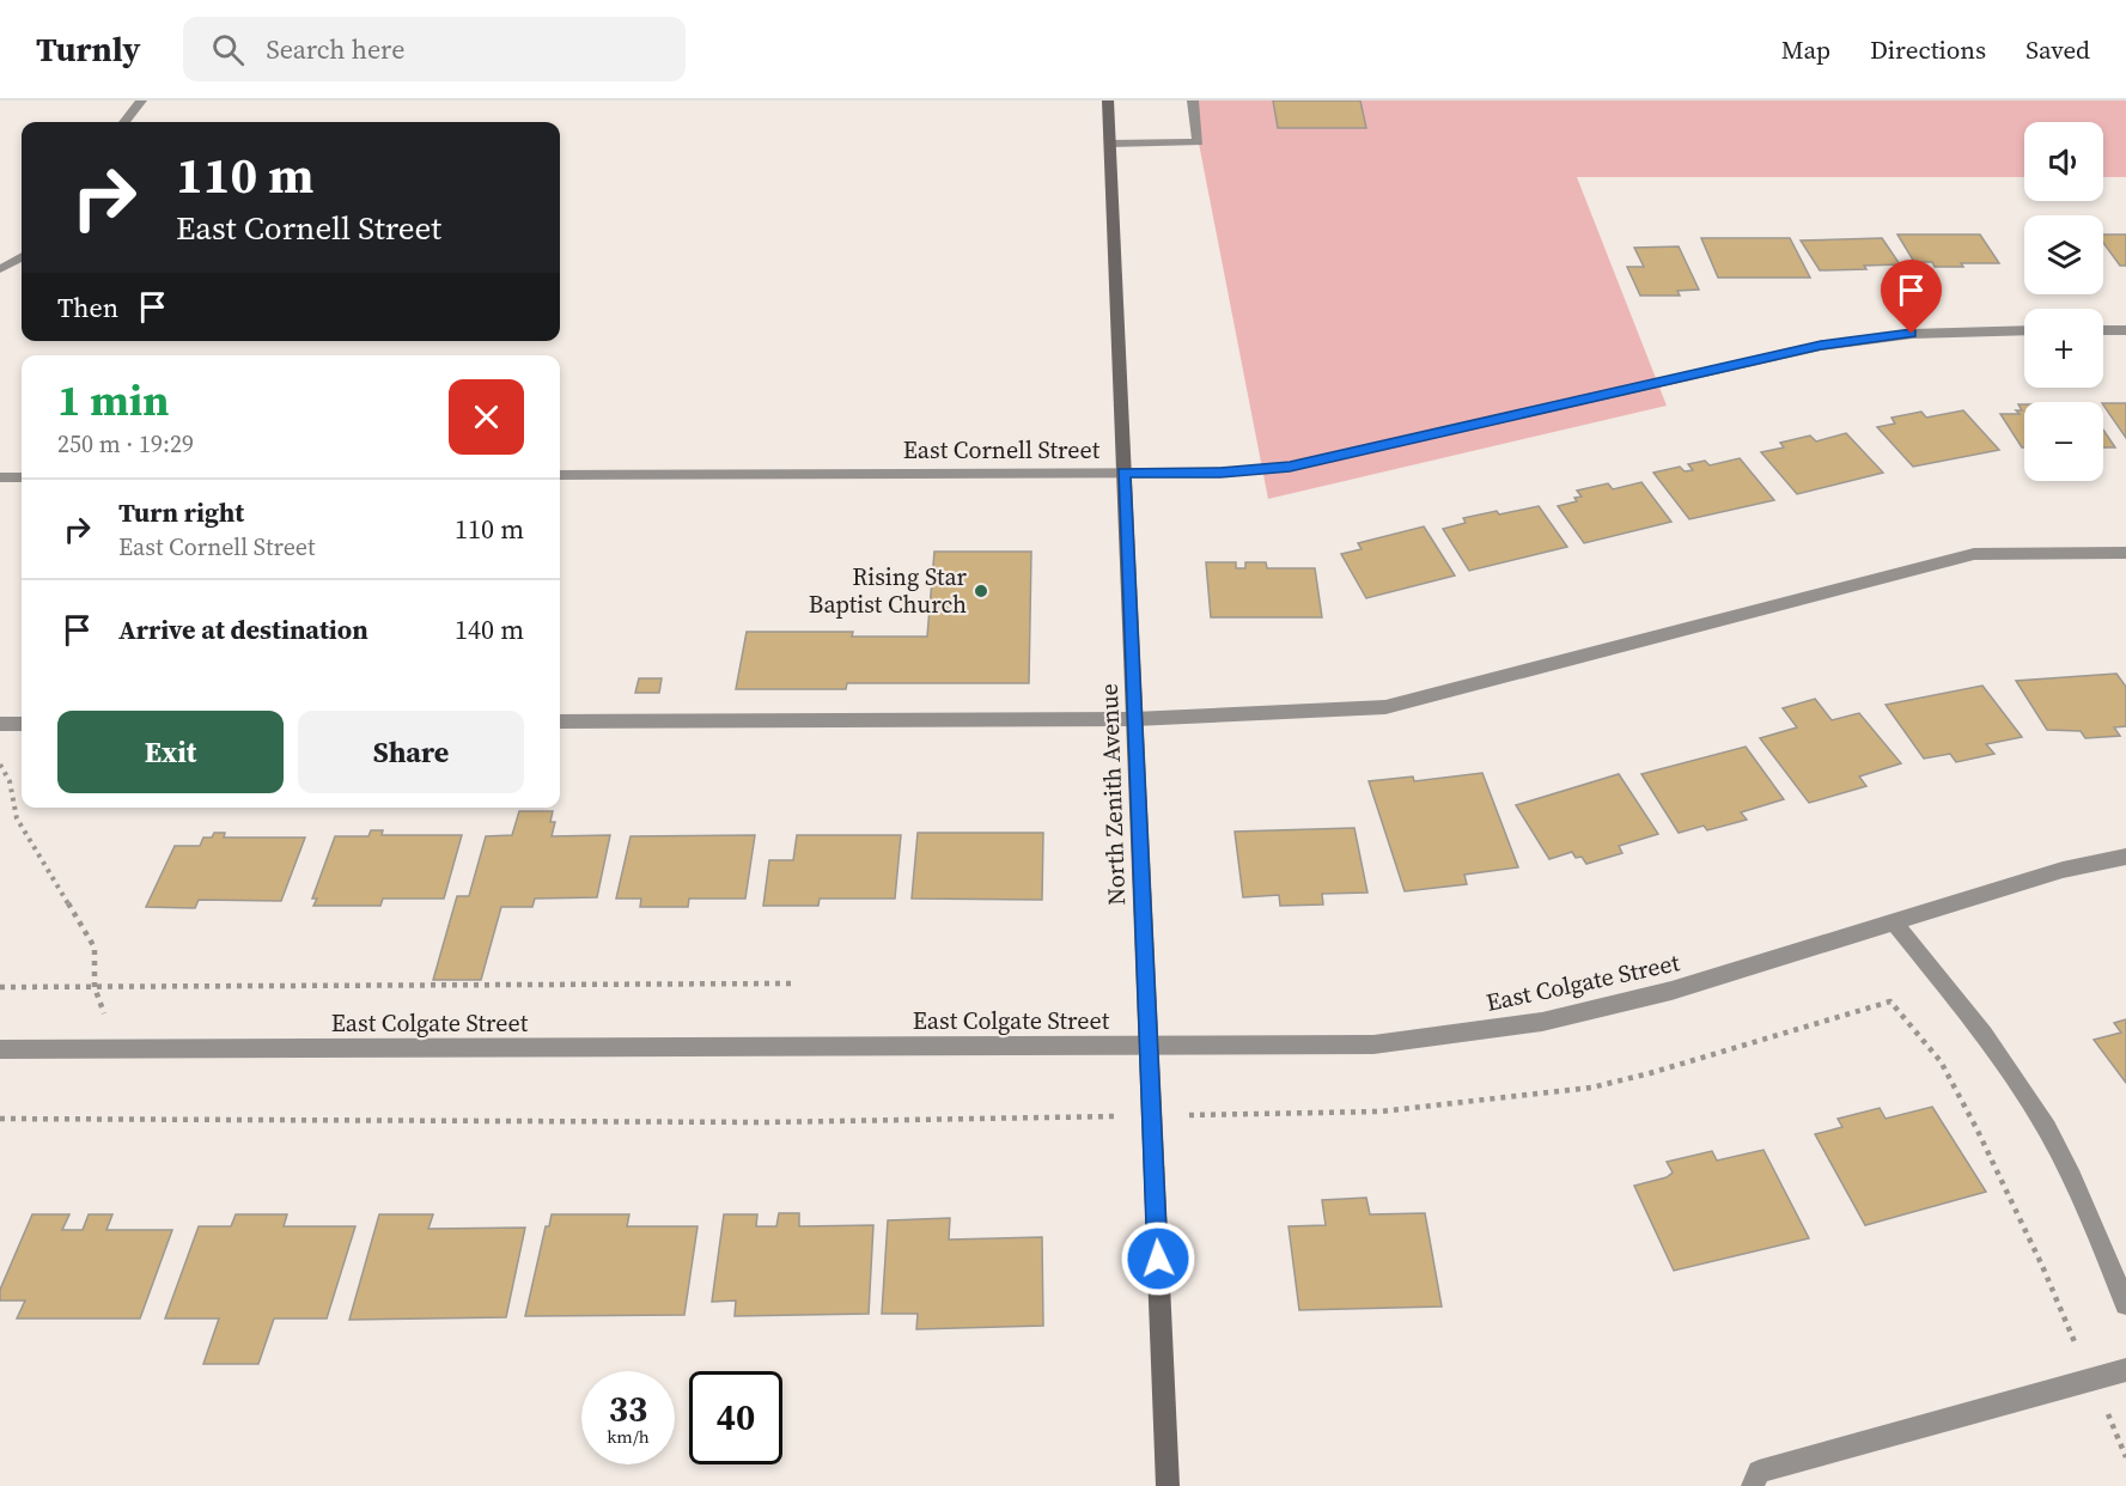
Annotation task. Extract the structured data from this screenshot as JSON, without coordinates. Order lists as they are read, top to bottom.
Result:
{
  "streets": {
    "street": ["East Cornell Street", "North Zenith Avenue", "East Colgate Street"]
  },
  "crossings": [
    ["East Cornell Street", "North Zenith Avenue"],
    ["North Zenith Avenue", "East Colgate Street"]
  ],
  "places": ["Rising Star Baptist Church"],
  "page": {
    "header": "Turnly",
    "search": "Search here",
    "nav": ["Map", "Directions", "Saved"],
    "map_buttons": ["+", "−"],
    "turn": ["110 m", "East Cornell Street"],
    "then": "Then",
    "heading": ["1 min", "250 m · 19:29"],
    "list": [
      {
        "name": "Turn right",
        "note": "East Cornell Street",
        "value": "110 m"
      },
      {
        "name": "Arrive at destination",
        "value": "140 m"
      }
    ],
    "buttons": ["Exit", "Share"],
    "speed": "33 km/h",
    "limit": "40"
  }
}
